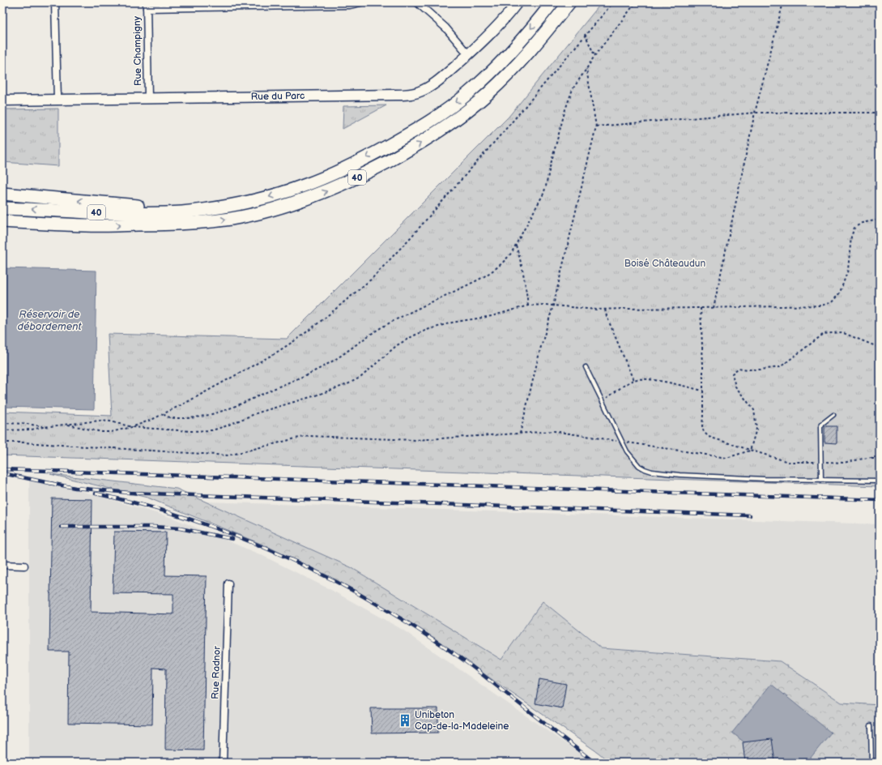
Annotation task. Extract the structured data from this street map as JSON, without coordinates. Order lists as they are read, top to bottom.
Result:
{
  "streets": {
    "highway": ["40"],
    "street": ["Rue Champigny", "Rue du Parc", "Rue Radnor"]
  },
  "crossings": [
    ["Rue Champigny", "Rue du Parc"]
  ],
  "water": ["Réservoir de débordement"],
  "parks": ["Boisé Châteaudun"],
  "places": {
    "building": ["Unibeton Cap-de-la-Madeleine"]
  }
}
